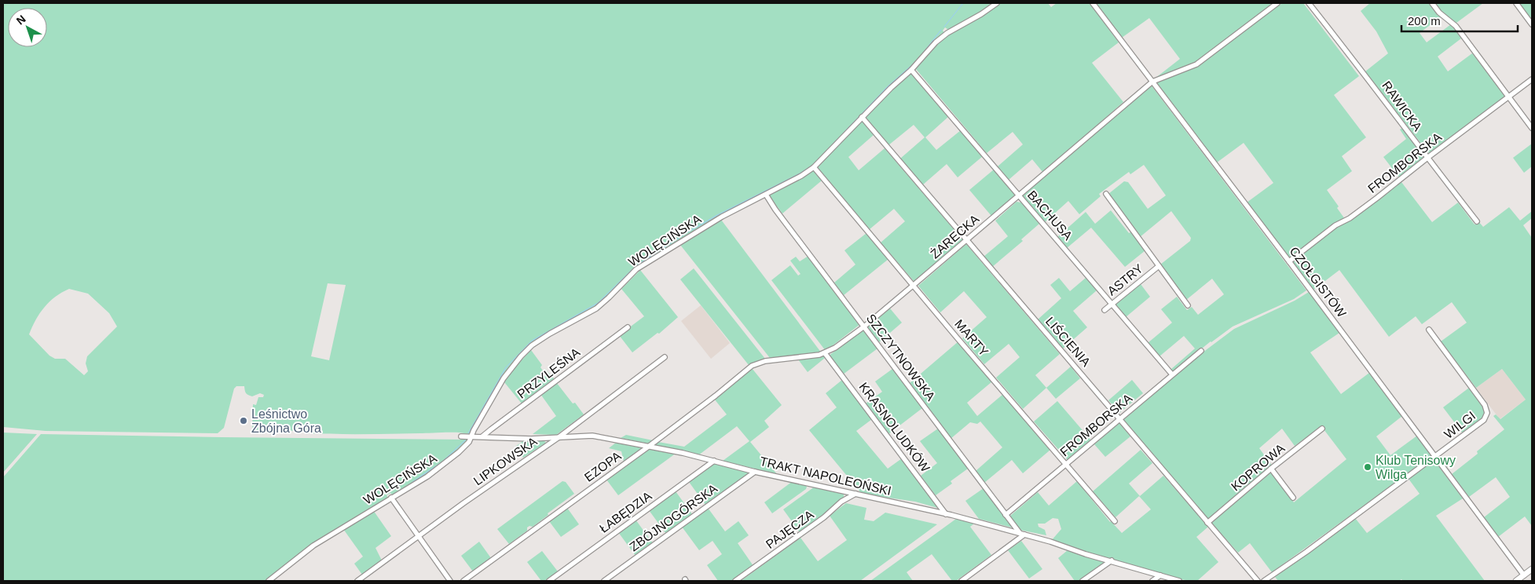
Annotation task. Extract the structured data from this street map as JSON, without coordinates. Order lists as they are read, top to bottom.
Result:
{
  "streets": {
    "street": [
      "RAWICKA",
      "FROMBORSKA",
      "BACHUSA",
      "ŻARECKA",
      "WOLĘCIŃSKA",
      "ASTRY",
      "CZOŁGISTÓW",
      "MARTY",
      "LIŚCIENIA",
      "SZCZYTNOWSKA",
      "PRZYLEŚNA",
      "WILGI",
      "KRASNOLUDKÓW",
      "LIPKOWSKA",
      "EZOPA",
      "KOPROWA",
      "TRAKT NAPOLEOŃSKI",
      "ŁABĘDZIA",
      "ZBÓJNOGÓRSKA",
      "PAJĘCZA"
    ]
  },
  "crossings": [
    ["RAWICKA", "FROMBORSKA"],
    ["FROMBORSKA", "BACHUSA"],
    ["FROMBORSKA", "CZOŁGISTÓW"],
    ["FROMBORSKA", "MARTY"],
    ["FROMBORSKA", "LIŚCIENIA"],
    ["FROMBORSKA", "SZCZYTNOWSKA"],
    ["BACHUSA", "ŻARECKA"],
    ["BACHUSA", "WOLĘCIŃSKA"],
    ["BACHUSA", "ASTRY"],
    ["ŻARECKA", "CZOŁGISTÓW"],
    ["ŻARECKA", "MARTY"],
    ["ŻARECKA", "LIŚCIENIA"],
    ["ŻARECKA", "SZCZYTNOWSKA"],
    ["ŻARECKA", "KRASNOLUDKÓW"],
    ["ŻARECKA", "EZOPA"],
    ["WOLĘCIŃSKA", "MARTY"],
    ["WOLĘCIŃSKA", "LIŚCIENIA"],
    ["WOLĘCIŃSKA", "SZCZYTNOWSKA"],
    ["WOLĘCIŃSKA", "TRAKT NAPOLEOŃSKI"],
    ["CZOŁGISTÓW", "WILGI"],
    ["LIŚCIENIA", "KOPROWA"],
    ["SZCZYTNOWSKA", "TRAKT NAPOLEOŃSKI"],
    ["PRZYLEŚNA", "TRAKT NAPOLEOŃSKI"],
    ["KRASNOLUDKÓW", "TRAKT NAPOLEOŃSKI"],
    ["LIPKOWSKA", "TRAKT NAPOLEOŃSKI"],
    ["EZOPA", "TRAKT NAPOLEOŃSKI"],
    ["TRAKT NAPOLEOŃSKI", "ŁABĘDZIA"],
    ["TRAKT NAPOLEOŃSKI", "ZBÓJNOGÓRSKA"],
    ["TRAKT NAPOLEOŃSKI", "PAJĘCZA"]
  ],
  "places": ["Leśnictwo Zbójna Góra", "Klub Tenisowy Wilga"],
  "scale_bar": "200 m",
  "north": "top left"
}
